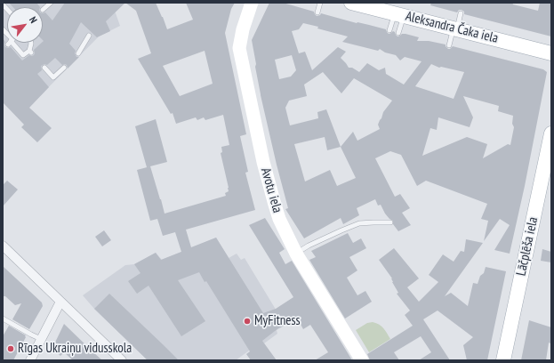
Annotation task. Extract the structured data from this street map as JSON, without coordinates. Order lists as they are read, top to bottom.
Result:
{
  "streets": {
    "main road": ["Aleksandra Čaka iela", "Lāčplēša iela"],
    "street": ["Avotu iela"]
  },
  "places": ["MyFitness", "Rīgas Ukraiņu vidusskola"],
  "north": "top right"
}
